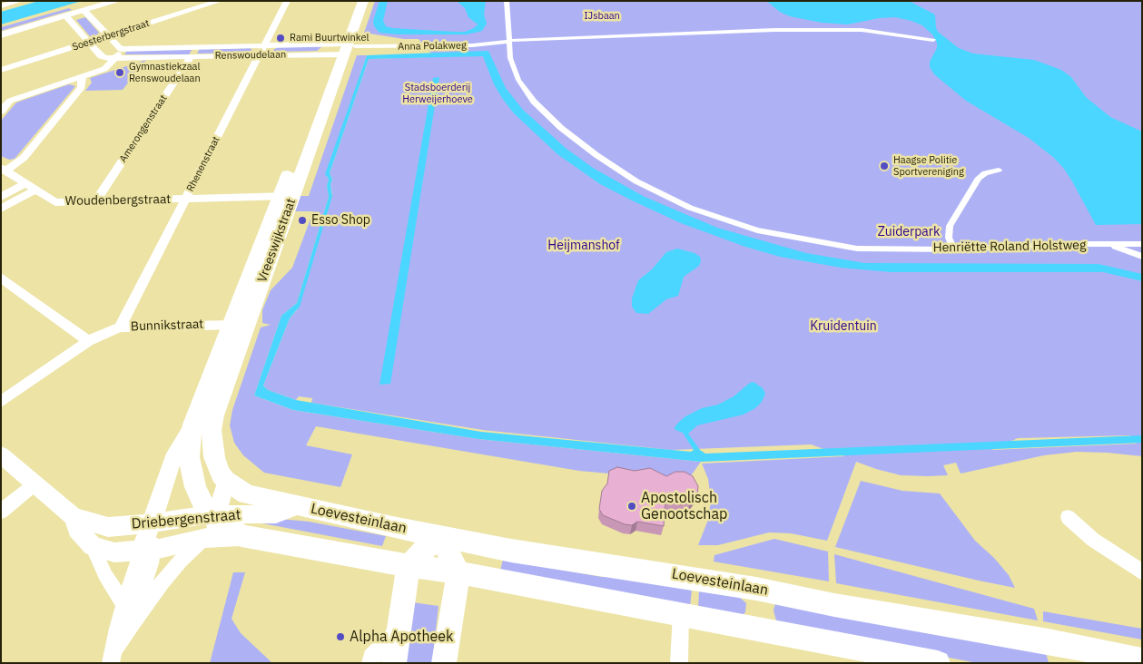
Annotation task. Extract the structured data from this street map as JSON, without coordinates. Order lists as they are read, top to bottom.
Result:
{
  "streets": {
    "main road": ["Vreeswijkstraat", "Loevesteinlaan"],
    "street": [
      "Soesterbergstraat",
      "Anna Polakweg",
      "Renswoudelaan",
      "Amerongenstraat",
      "Rhenenstraat",
      "Woudenbergstraat",
      "Henriëtte Roland Holstweg",
      "Bunnikstraat",
      "Driebergenstraat"
    ]
  },
  "crossings": [
    ["Soesterbergstraat", "Renswoudelaan"],
    ["Anna Polakweg", "Renswoudelaan"],
    ["Anna Polakweg", "Vreeswijkstraat"],
    ["Anna Polakweg", "Henriëtte Roland Holstweg"],
    ["Renswoudelaan", "Amerongenstraat"],
    ["Renswoudelaan", "Rhenenstraat"],
    ["Renswoudelaan", "Vreeswijkstraat"],
    ["Amerongenstraat", "Woudenbergstraat"],
    ["Rhenenstraat", "Woudenbergstraat"],
    ["Rhenenstraat", "Bunnikstraat"],
    ["Woudenbergstraat", "Vreeswijkstraat"],
    ["Vreeswijkstraat", "Bunnikstraat"],
    ["Vreeswijkstraat", "Loevesteinlaan"],
    ["Vreeswijkstraat", "Driebergenstraat"],
    ["Loevesteinlaan", "Driebergenstraat"]
  ],
  "parks": [
    "IJsbaan",
    "Stadsboerderij Herweijerhoeve",
    "Zuiderpark",
    "Heijmanshof",
    "Kruidentuin"
  ],
  "places": [
    "Rami Buurtwinkel",
    "Gymnastiekzaal Renswoudelaan",
    "Haagse Politie Sportvereniging",
    "Esso Shop",
    "Apostolisch Genootschap",
    "Alpha Apotheek"
  ]
}
